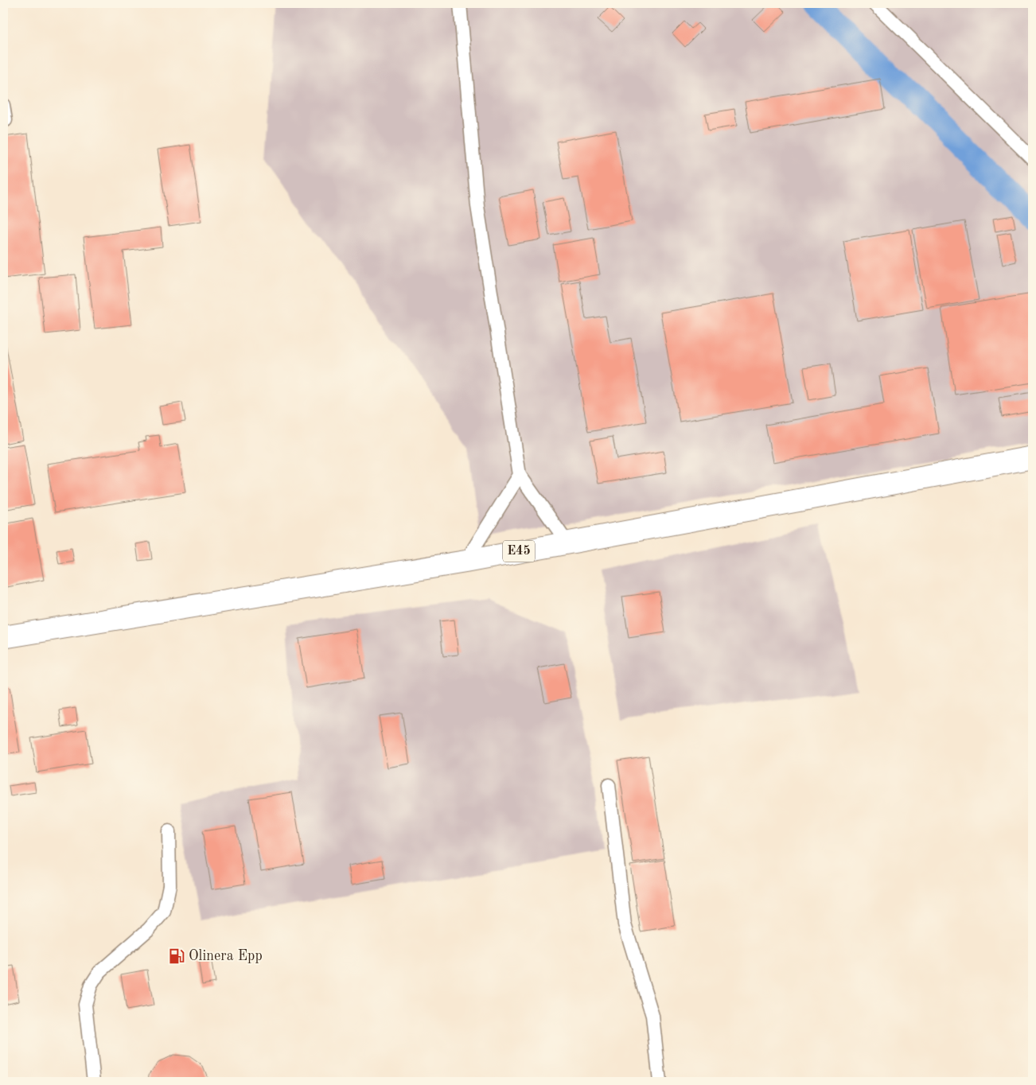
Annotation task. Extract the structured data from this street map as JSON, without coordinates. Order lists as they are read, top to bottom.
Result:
{
  "streets": {
    "highway": ["E45"]
  },
  "places": {
    "fuel station": ["Olinera Epp"]
  }
}
